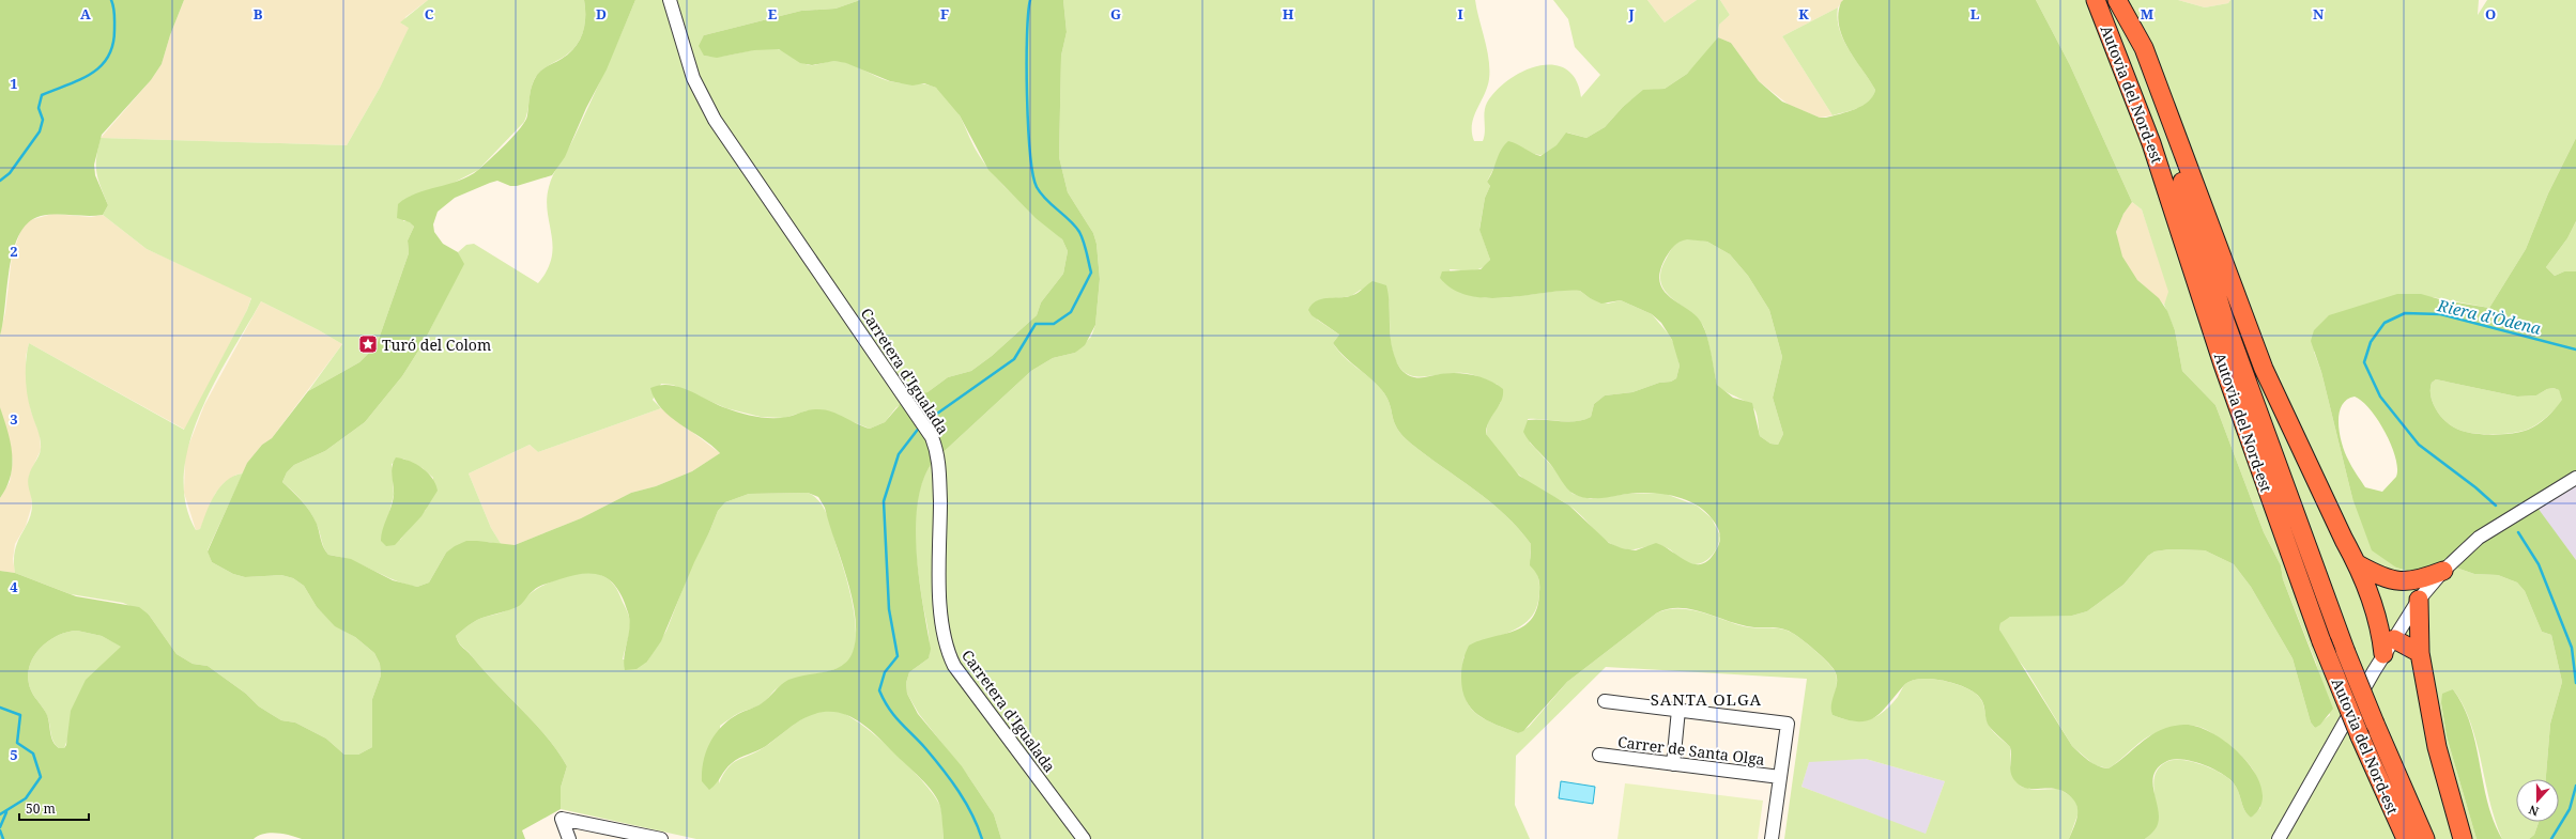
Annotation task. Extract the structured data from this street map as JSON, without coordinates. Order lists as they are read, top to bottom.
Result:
{
  "streets": {
    "highway": ["Autovia del Nord-est"],
    "street": ["Carretera d'Igualada", "Carrer de Santa Olga"]
  },
  "districts": ["SANTA OLGA"],
  "water": ["Riera d'Òdena"],
  "places": {
    "place": ["Turó del Colom"]
  },
  "scale_bar": "50 m",
  "north": "bottom",
  "grid": {
    "columns": [
      "A",
      "B",
      "C",
      "D",
      "E",
      "F",
      "G",
      "H",
      "I",
      "J",
      "K",
      "L",
      "M",
      "N",
      "O"
    ],
    "rows": [
      "1",
      "2",
      "3",
      "4",
      "5"
    ]
  }
}
